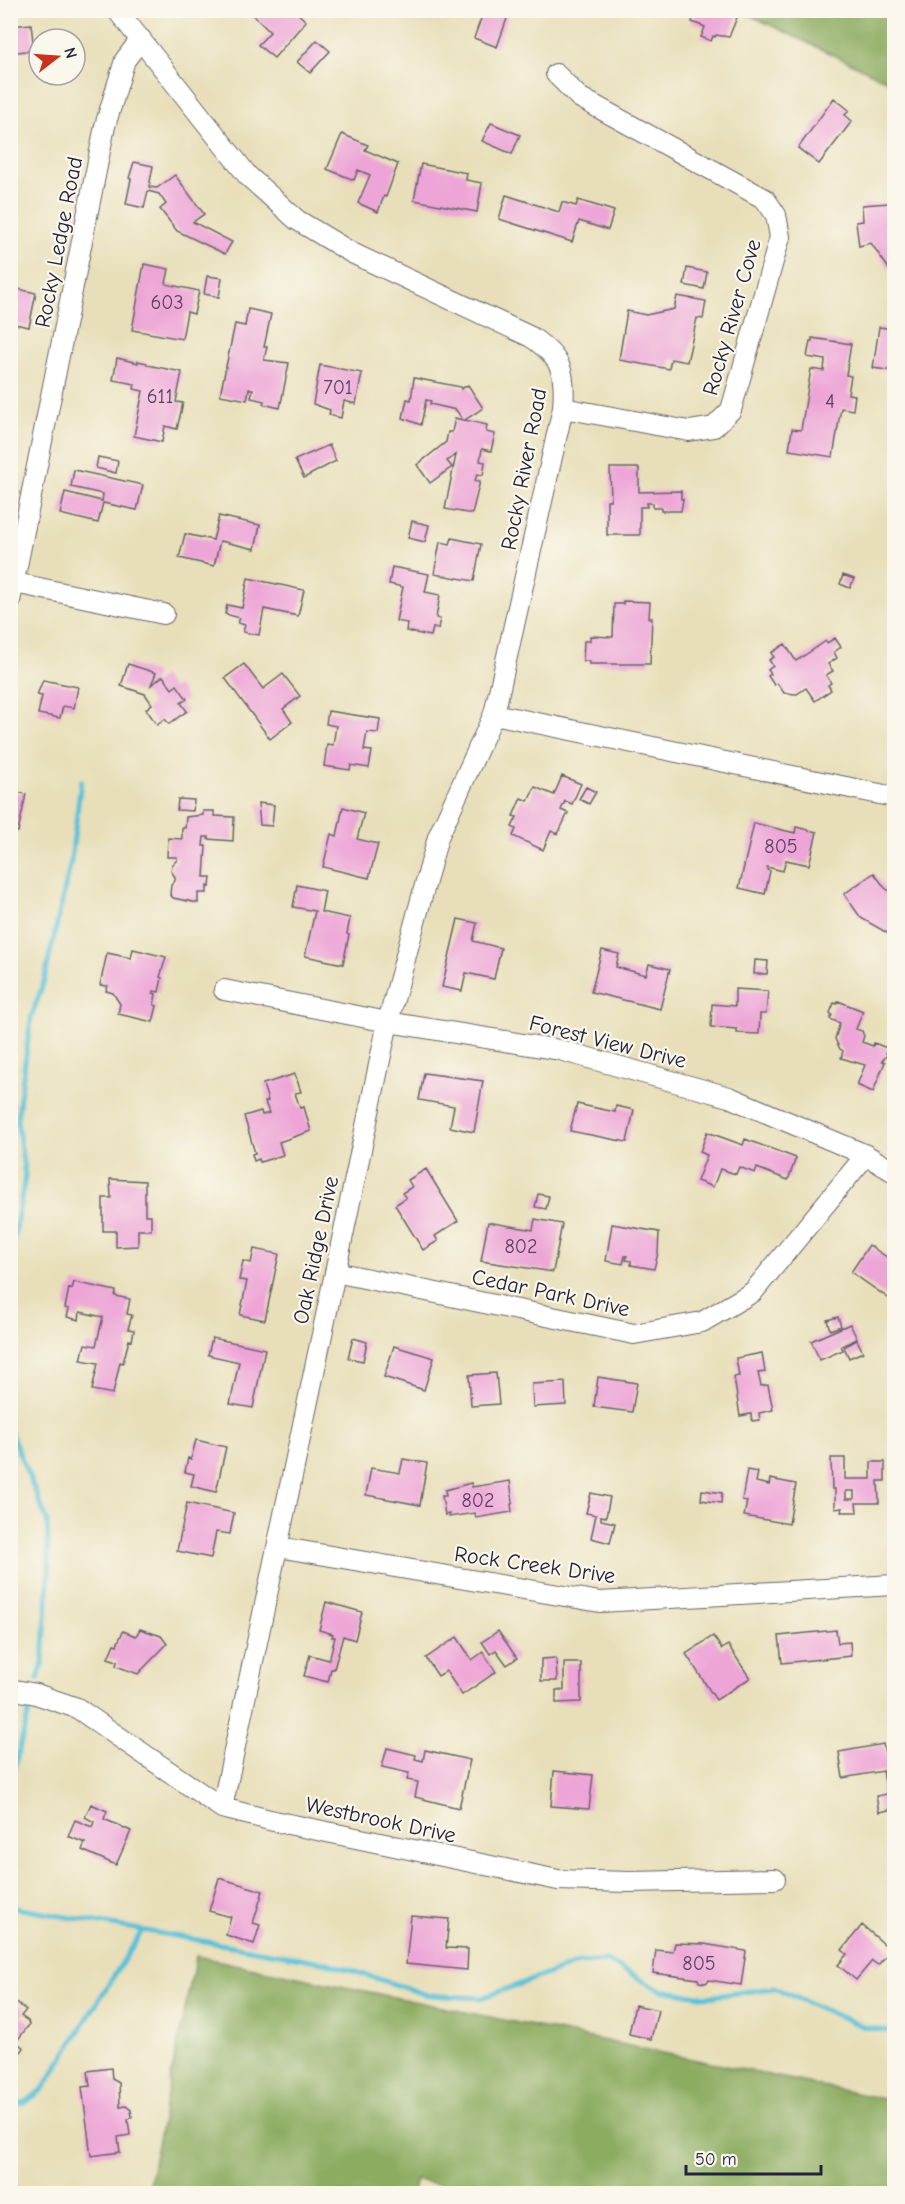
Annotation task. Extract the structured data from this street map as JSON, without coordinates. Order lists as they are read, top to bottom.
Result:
{
  "streets": {
    "street": [
      "Rocky Ledge Road",
      "Rocky River Cove",
      "Rocky River Road",
      "Forest View Drive",
      "Oak Ridge Drive",
      "Cedar Park Drive",
      "Rock Creek Drive",
      "Westbrook Drive"
    ]
  },
  "crossings": [
    ["Rocky Ledge Road", "Rocky River Road"],
    ["Rocky River Cove", "Rocky River Road"],
    ["Rocky River Road", "Oak Ridge Drive"],
    ["Forest View Drive", "Oak Ridge Drive"],
    ["Forest View Drive", "Cedar Park Drive"],
    ["Oak Ridge Drive", "Cedar Park Drive"],
    ["Oak Ridge Drive", "Rock Creek Drive"],
    ["Oak Ridge Drive", "Westbrook Drive"]
  ],
  "house_numbers": [
    "603",
    "701",
    "611",
    "4",
    "805",
    "802",
    "802",
    "805"
  ],
  "scale_bar": "50 m",
  "north": "right"
}
